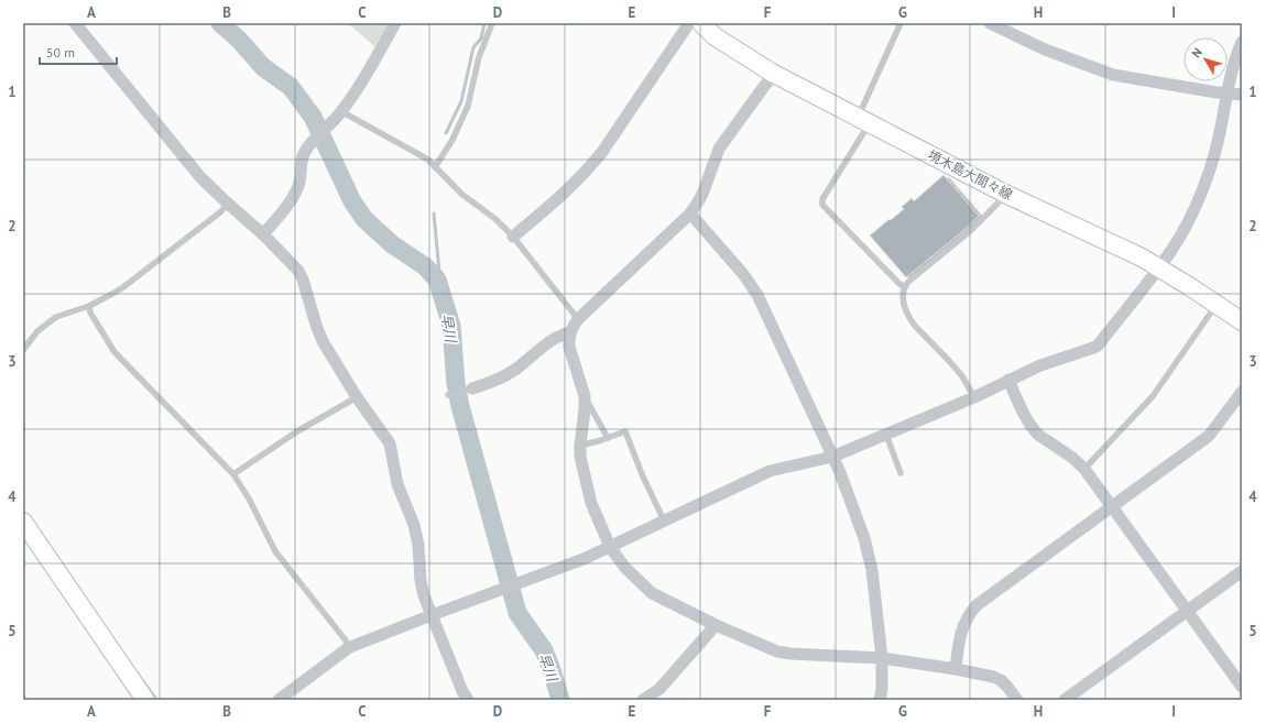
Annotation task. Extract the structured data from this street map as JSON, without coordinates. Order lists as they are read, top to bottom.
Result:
{
  "streets": {
    "main road": ["境木島大間々線"]
  },
  "water": ["早川"],
  "scale_bar": "50 m",
  "north": "top left",
  "grid": {
    "columns": [
      "A",
      "B",
      "C",
      "D",
      "E",
      "F",
      "G",
      "H",
      "I"
    ],
    "rows": [
      "1",
      "2",
      "3",
      "4",
      "5"
    ]
  }
}
